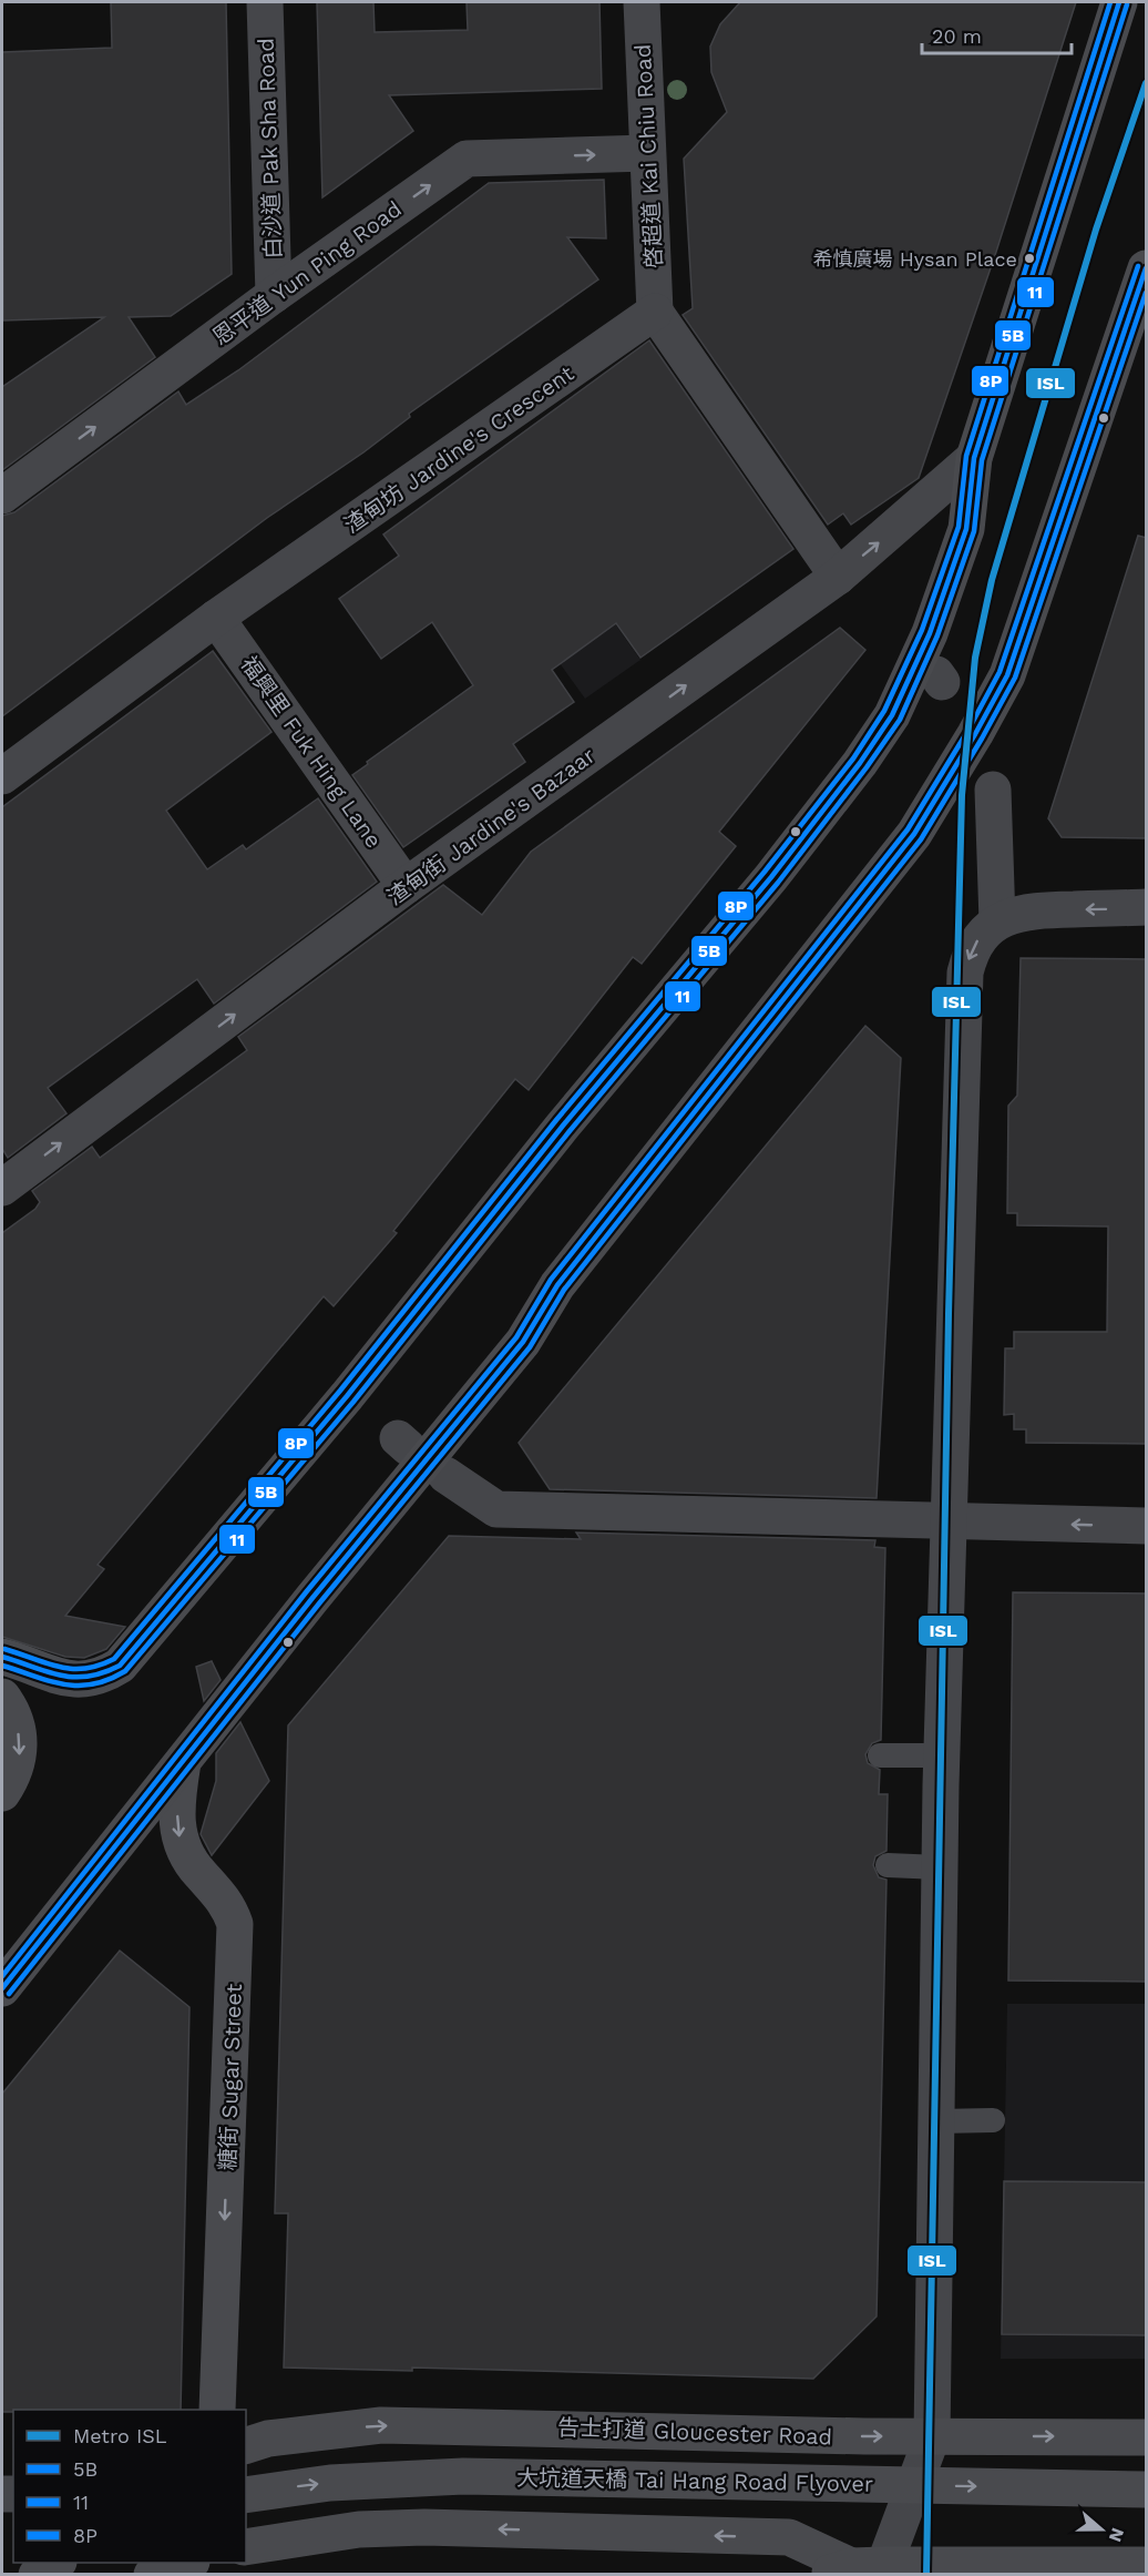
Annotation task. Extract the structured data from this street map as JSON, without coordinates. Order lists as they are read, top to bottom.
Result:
{
  "streets": {
    "main road": ["糖街 Sugar Street", "告士打道 Gloucester Road", "大坑道天橋 Tai Hang Road Flyover"],
    "street": [
      "白沙道 Pak Sha Road",
      "啓超道 Kai Chiu Road",
      "恩平道 Yun Ping Road",
      "渣甸坊 Jardine's Crescent",
      "福興里 Fuk Hing Lane",
      "渣甸街 Jardine's Bazaar"
    ]
  },
  "crossings": [
    ["白沙道 Pak Sha Road", "恩平道 Yun Ping Road"],
    ["啓超道 Kai Chiu Road", "恩平道 Yun Ping Road"],
    ["啓超道 Kai Chiu Road", "渣甸坊 Jardine's Crescent"],
    ["渣甸坊 Jardine's Crescent", "福興里 Fuk Hing Lane"],
    ["福興里 Fuk Hing Lane", "渣甸街 Jardine's Bazaar"]
  ],
  "one_way": ["恩平道 Yun Ping Road", "渣甸街 Jardine's Bazaar", "糖街 Sugar Street"],
  "places": ["希慎廣場 Hysan Place"],
  "lines": [
    "transit line 5B",
    "transit line 8P",
    "transit line 11",
    "metro line ISL"
  ],
  "legend": [
    "Metro ISL",
    "5B",
    "11",
    "8P"
  ],
  "scale_bar": "20 m",
  "north": "right"
}
